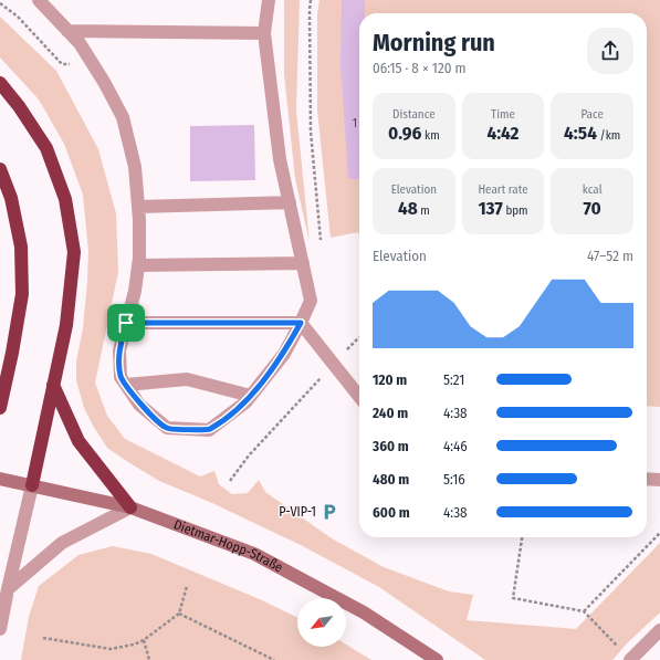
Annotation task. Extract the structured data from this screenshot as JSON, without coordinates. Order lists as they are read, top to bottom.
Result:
{
  "streets": {
    "street": ["Dietmar-Hopp-Straße"]
  },
  "places": {
    "parking": ["P-VIP-1"]
  },
  "house_numbers": ["1"],
  "north": "bottom left",
  "page": {
    "heading": ["Morning run", "06:15 · 8 × 120 m"],
    "stats": [
      ["Distance", "0.96 km"],
      ["Time", "4:42"],
      ["Pace", "4:54 /km"],
      ["Elevation", "48 m"],
      ["Heart rate", "137 bpm"],
      ["kcal", "70"]
    ],
    "chart": ["Elevation", "47–52 m"],
    "list": [
      {
        "name": "120 m",
        "note": "5:21"
      },
      {
        "name": "240 m",
        "note": "4:38"
      },
      {
        "name": "360 m",
        "note": "4:46"
      },
      {
        "name": "480 m",
        "note": "5:16"
      },
      {
        "name": "600 m",
        "note": "4:38"
      }
    ]
  }
}
